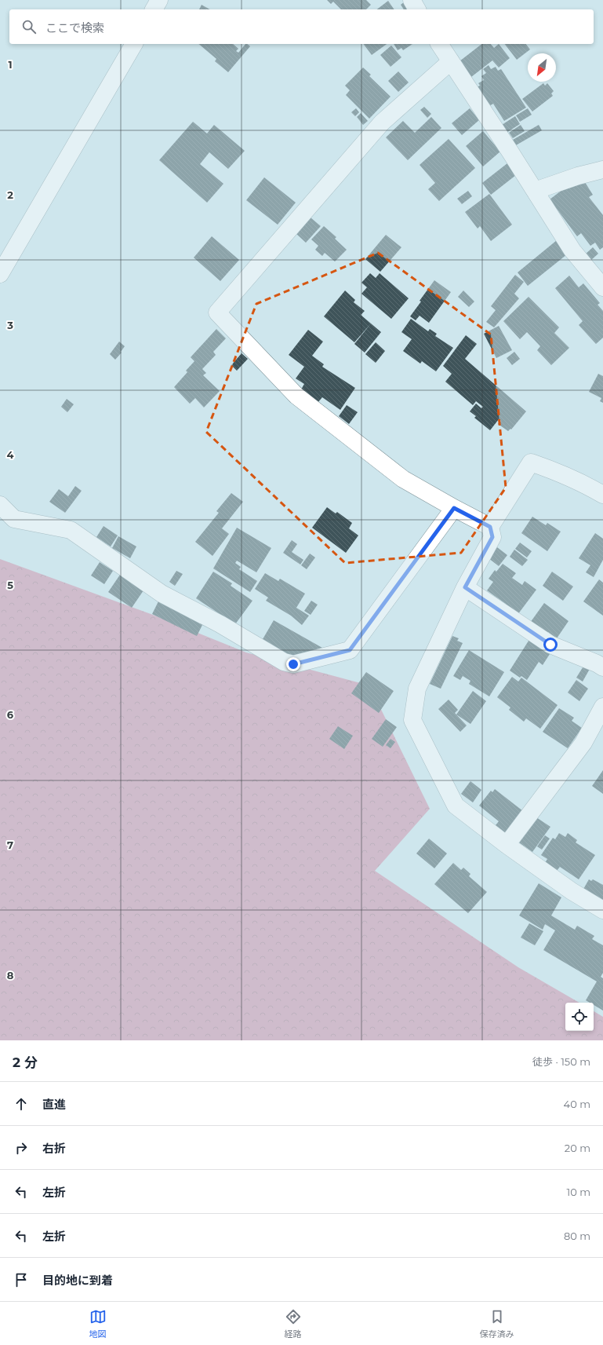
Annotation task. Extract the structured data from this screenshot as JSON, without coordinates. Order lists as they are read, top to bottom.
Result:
{
  "north": "bottom left",
  "page": {
    "search": "ここで検索",
    "heading": ["2 分", "徒歩 · 150 m"],
    "list": [
      ["直進", "40 m"],
      ["右折", "20 m"],
      ["左折", "10 m"],
      ["左折", "80 m"],
      "目的地に到着"
    ],
    "nav": ["地図", "経路", "保存済み"]
  },
  "grid": {
    "rows": [
      "1",
      "2",
      "3",
      "4",
      "5",
      "6",
      "7",
      "8"
    ]
  }
}
